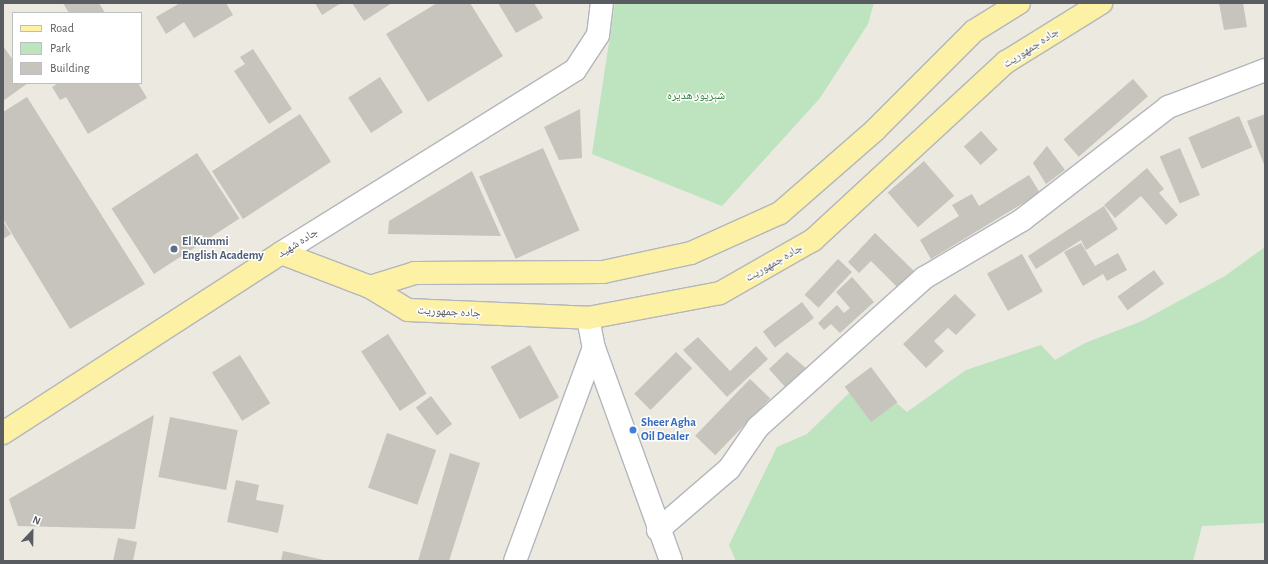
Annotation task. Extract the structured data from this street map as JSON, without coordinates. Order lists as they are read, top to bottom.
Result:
{
  "streets": {
    "main road": ["جاده جمهوریت", "جاده شهید"]
  },
  "crossings": [
    ["جاده جمهوریت", "جاده شهید"]
  ],
  "parks": ["شېرپور هديره"],
  "places": ["El Kummi English Academy", "Sheer Agha Oil Dealer"],
  "legend": ["Road", "Park", "Building"],
  "north": "top"
}
